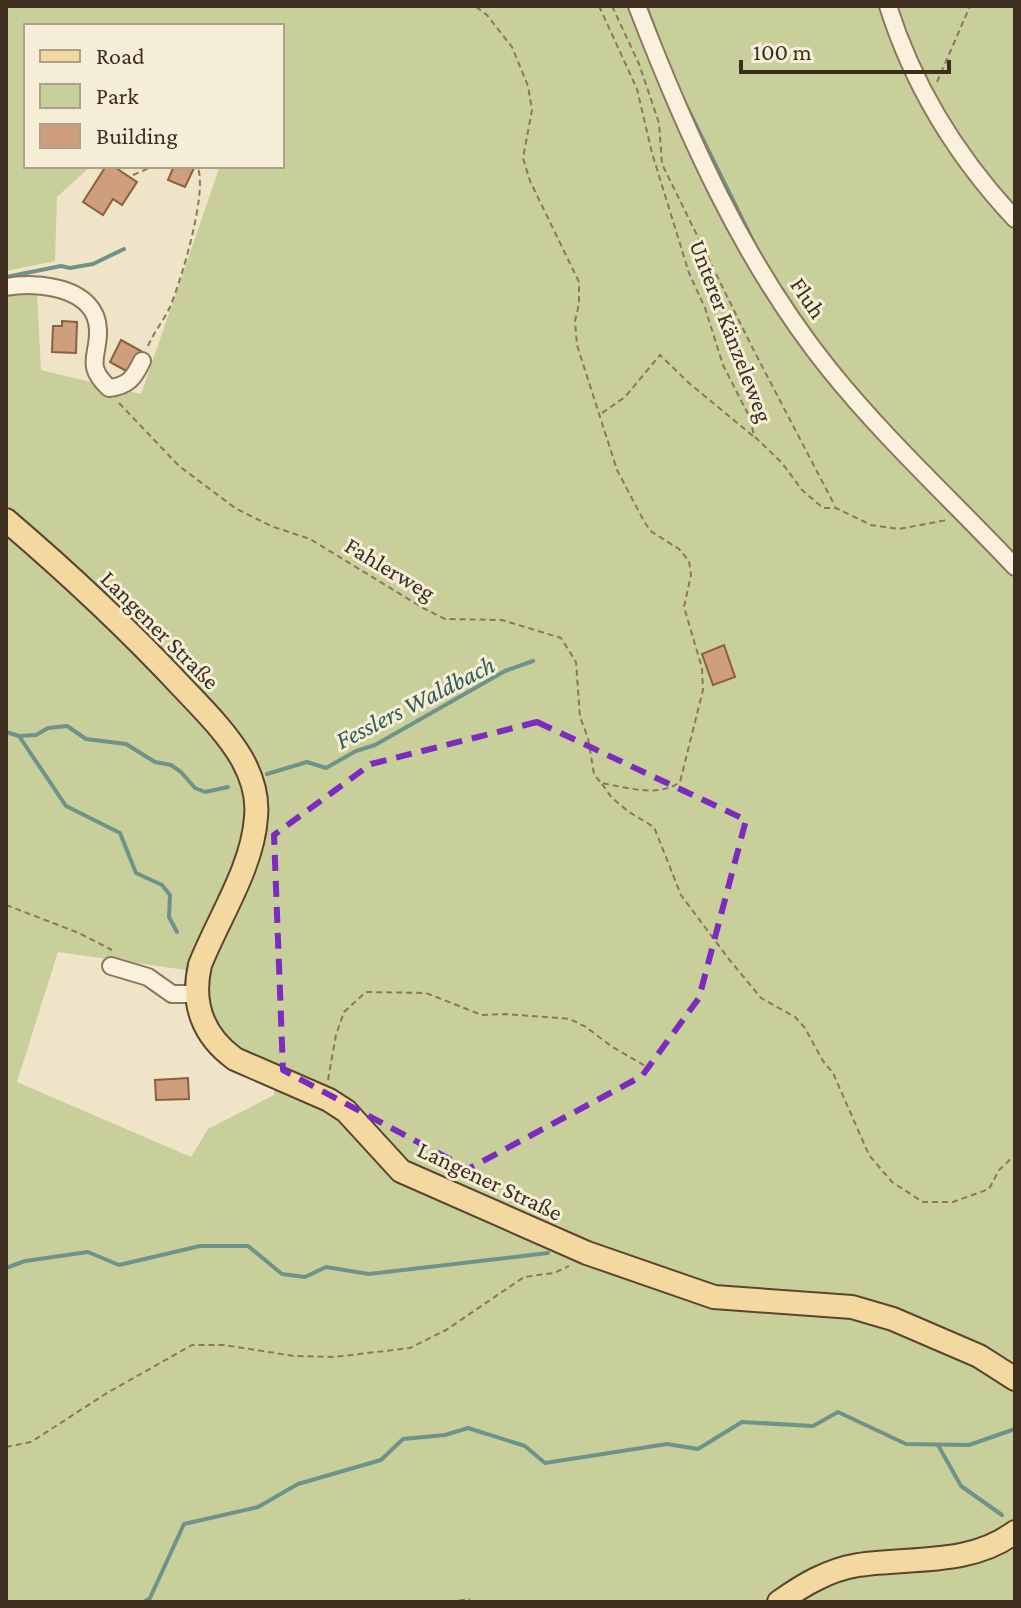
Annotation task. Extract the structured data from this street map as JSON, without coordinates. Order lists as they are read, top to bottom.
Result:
{
  "streets": {
    "main road": ["Langener Straße"],
    "street": ["Fluh"],
    "path": ["Unterer Känzeleweg", "Fahlerweg"]
  },
  "crossings": [
    ["Fluh", "Unterer Känzeleweg"]
  ],
  "water": ["Fesslers Waldbach"],
  "legend": ["Road", "Park", "Building"],
  "scale_bar": "100 m"
}
